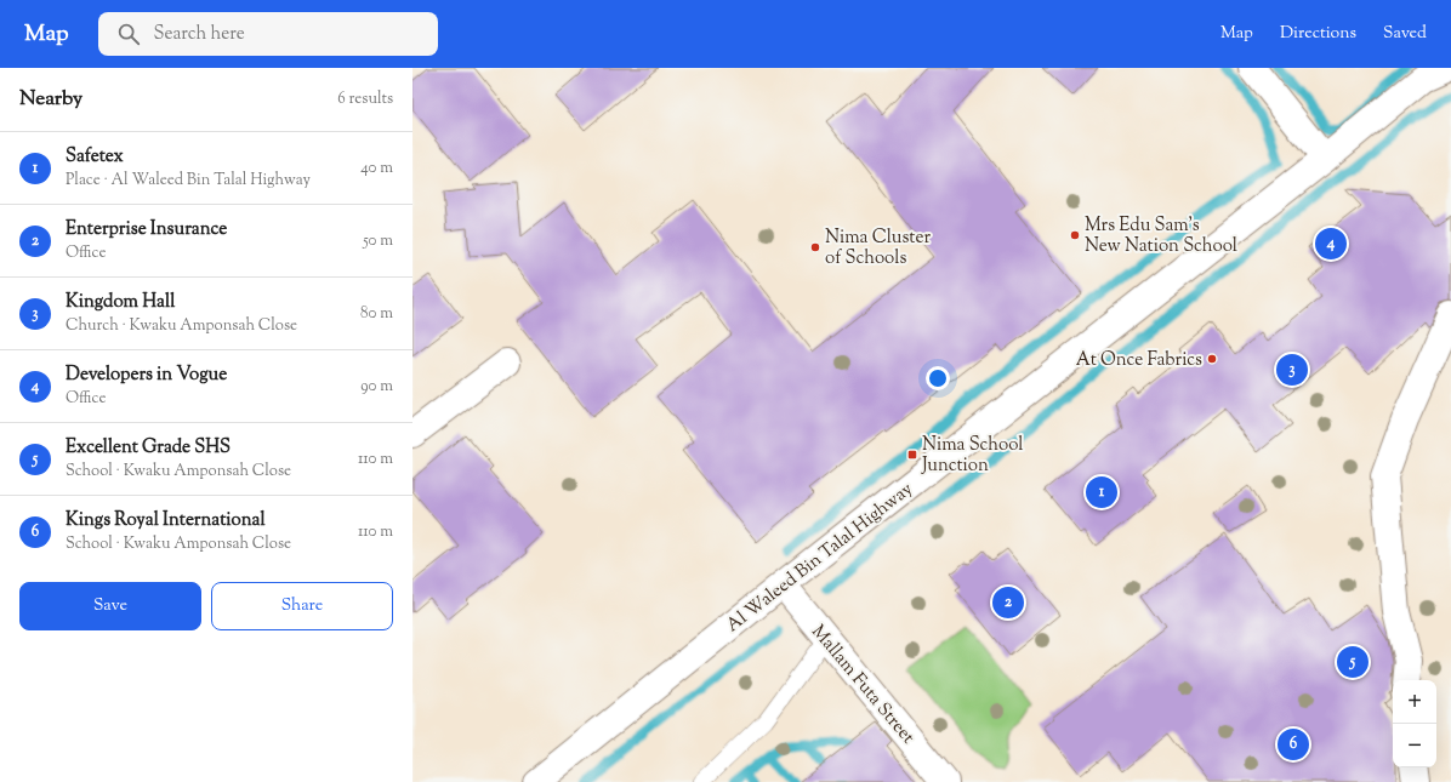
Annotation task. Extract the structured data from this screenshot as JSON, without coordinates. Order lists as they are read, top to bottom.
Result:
{
  "streets": {
    "street": ["Al Waleed Bin Talal Highway", "Mallam Futa Street"]
  },
  "crossings": [
    ["Al Waleed Bin Talal Highway", "Mallam Futa Street"]
  ],
  "places": {
    "other": ["Mrs Edu Sam's New Nation School", "Nima Cluster of Schools", "At Once Fabrics"],
    "transit": ["Nima School Junction"]
  },
  "page": {
    "header": "Map",
    "search": "Search here",
    "nav": ["Map", "Directions", "Saved"],
    "heading": ["Nearby", "6 results"],
    "list": [
      {
        "mark": "1",
        "name": "Safetex",
        "note": "Place · Al Waleed Bin Talal Highway",
        "value": "40 m"
      },
      {
        "mark": "2",
        "name": "Enterprise Insurance",
        "note": "Office",
        "value": "50 m"
      },
      {
        "mark": "3",
        "name": "Kingdom Hall",
        "note": "Church · Kwaku Amponsah Close",
        "value": "80 m"
      },
      {
        "mark": "4",
        "name": "Developers in Vogue",
        "note": "Office",
        "value": "90 m"
      },
      {
        "mark": "5",
        "name": "Excellent Grade SHS",
        "note": "School · Kwaku Amponsah Close",
        "value": "110 m"
      },
      {
        "mark": "6",
        "name": "Kings Royal International",
        "note": "School · Kwaku Amponsah Close",
        "value": "110 m"
      }
    ],
    "pins": [
      "4",
      "3",
      "1",
      "2",
      "5",
      "6"
    ],
    "buttons": ["Save", "Share"],
    "map_buttons": ["+", "−"]
  }
}
